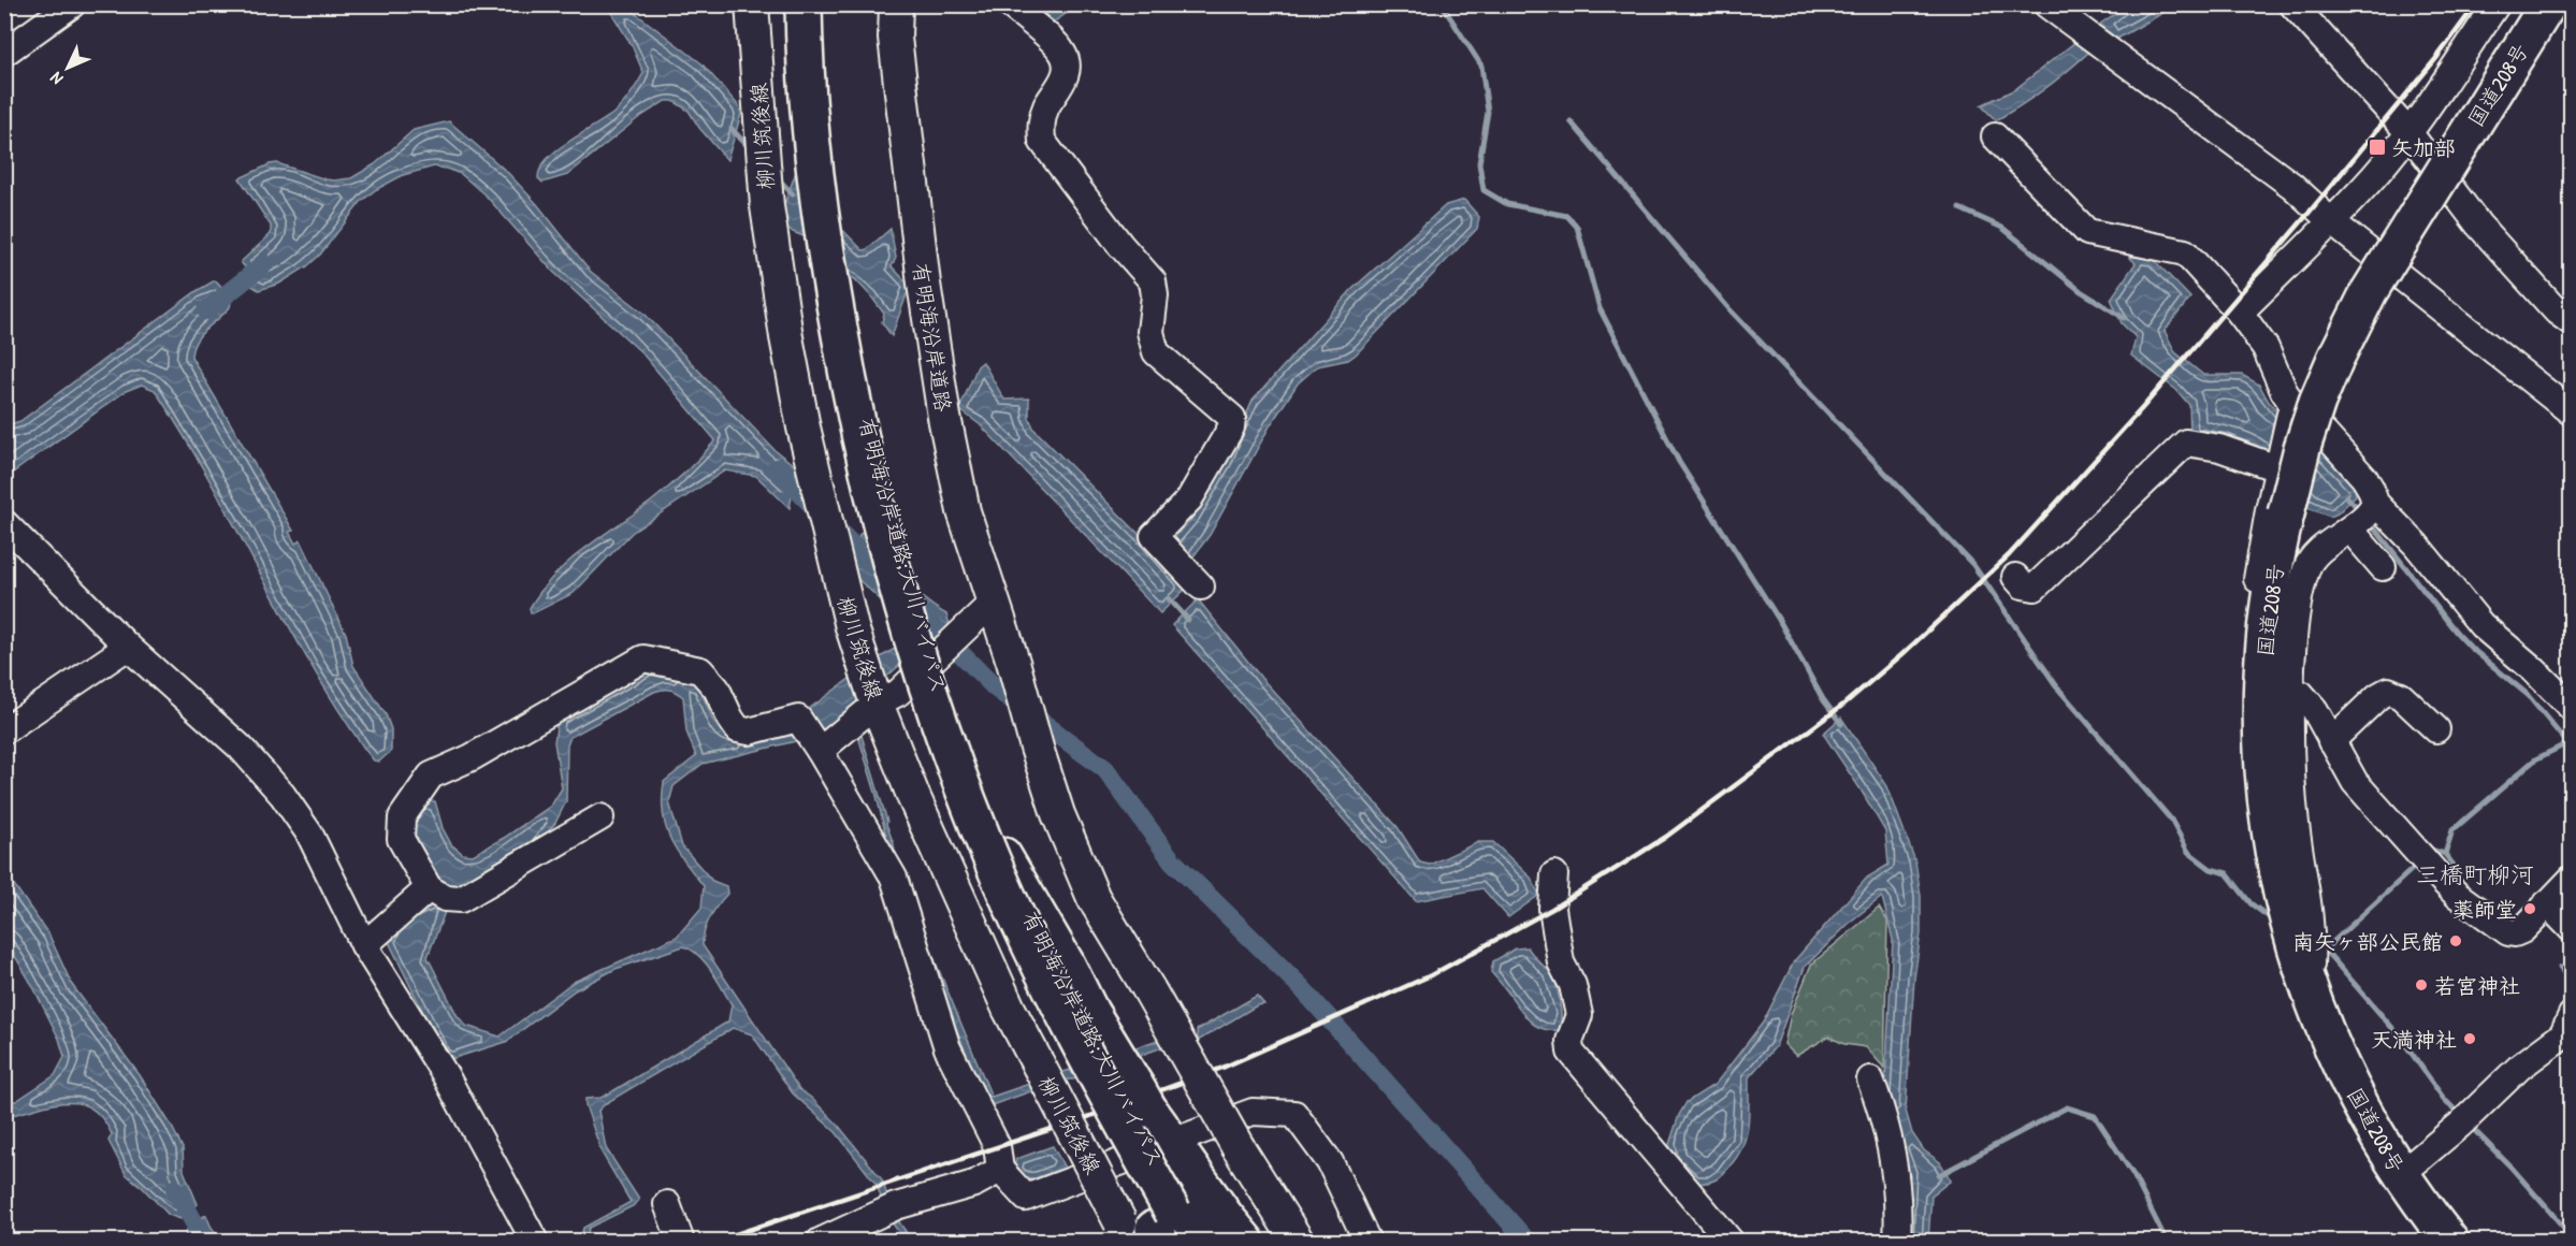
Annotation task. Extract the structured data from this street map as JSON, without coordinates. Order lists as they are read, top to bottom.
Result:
{
  "streets": {
    "highway": ["国道208号", "有明海沿岸道路;大川バイパス"],
    "main road": ["柳川筑後線", "有明海沿岸道路"]
  },
  "crossings": [
    ["柳川筑後線", "有明海沿岸道路;大川バイパス"]
  ],
  "districts": ["三橋町柳河"],
  "places": {
    "transit": ["矢加部"],
    "other": [
      "薬師堂",
      "南矢ヶ部公民館",
      "若宮神社",
      "天満神社"
    ]
  },
  "north": "bottom left"
}
